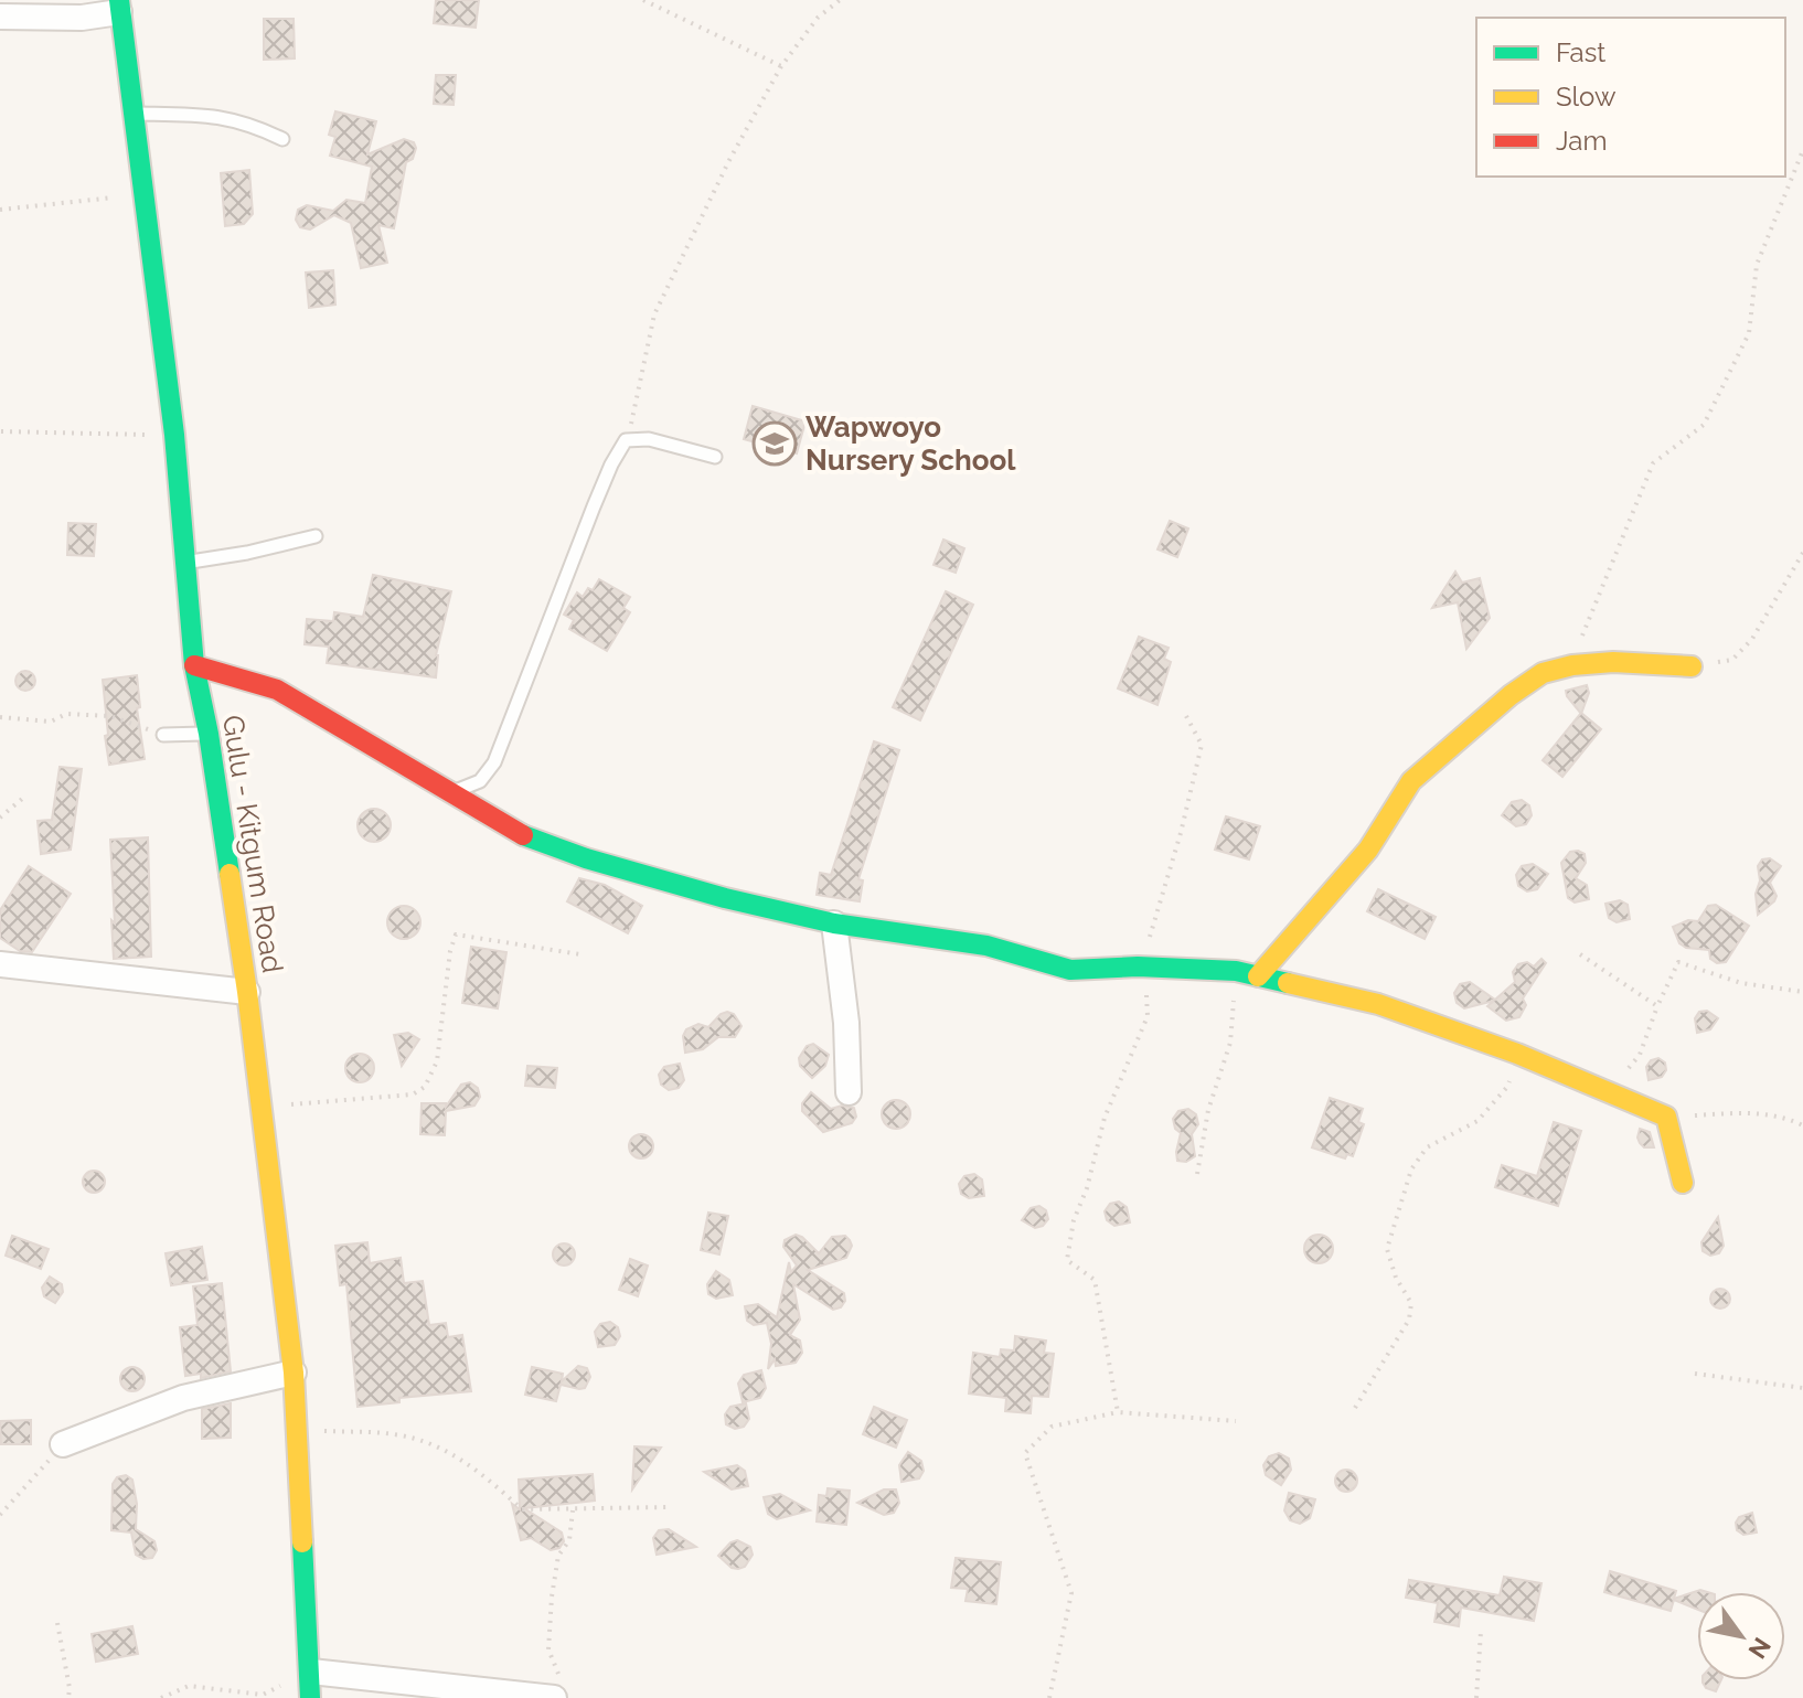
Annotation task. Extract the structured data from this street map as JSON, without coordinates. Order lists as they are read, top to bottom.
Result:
{
  "streets": {
    "street": ["Gulu - Kitgum Road"]
  },
  "places": {
    "school or university": ["Wapwoyo Nursery School"]
  },
  "legend": ["Fast", "Slow", "Jam"],
  "north": "bottom right"
}
